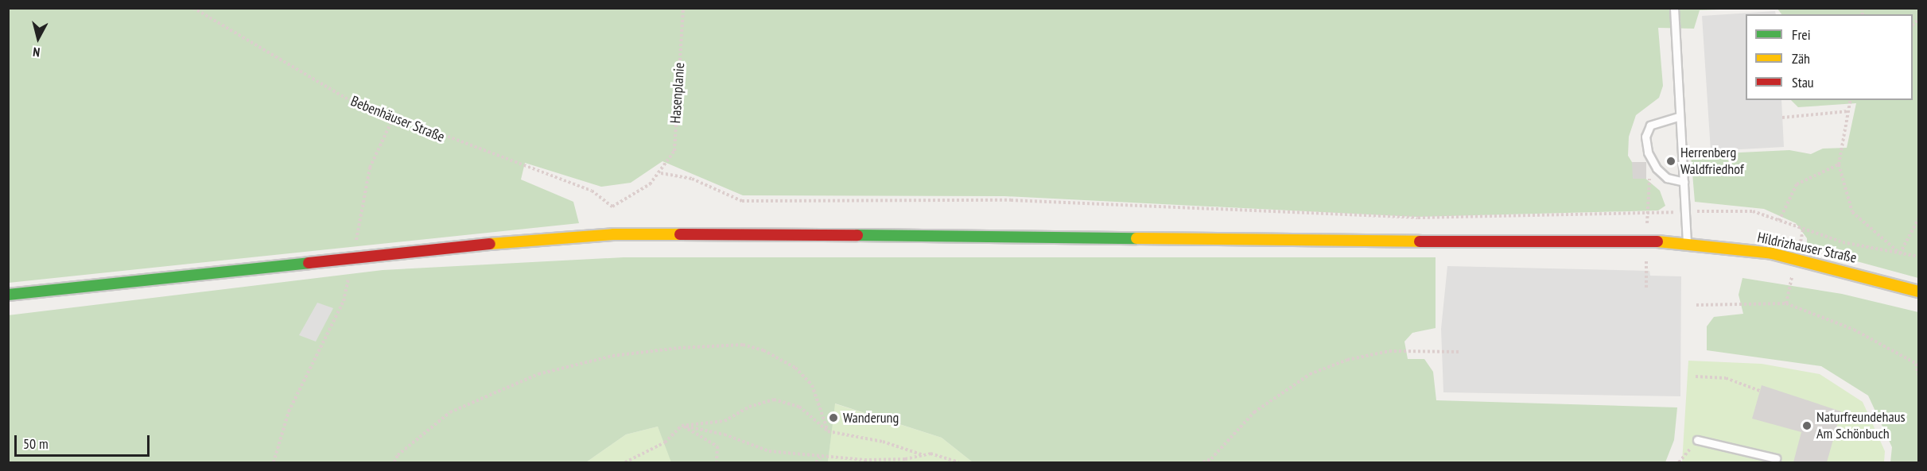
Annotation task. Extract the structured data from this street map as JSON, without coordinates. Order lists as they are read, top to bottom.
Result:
{
  "streets": {
    "main road": ["Hildrizhauser Straße"],
    "path": ["Hasenplanie", "Bebenhäuser Straße"]
  },
  "crossings": [
    ["Hasenplanie", "Bebenhäuser Straße"]
  ],
  "places": ["Herrenberg Waldfriedhof", "Wanderung", "Naturfreundehaus Am Schönbuch"],
  "legend": ["Frei", "Zäh", "Stau"],
  "scale_bar": "50 m",
  "north": "bottom"
}
